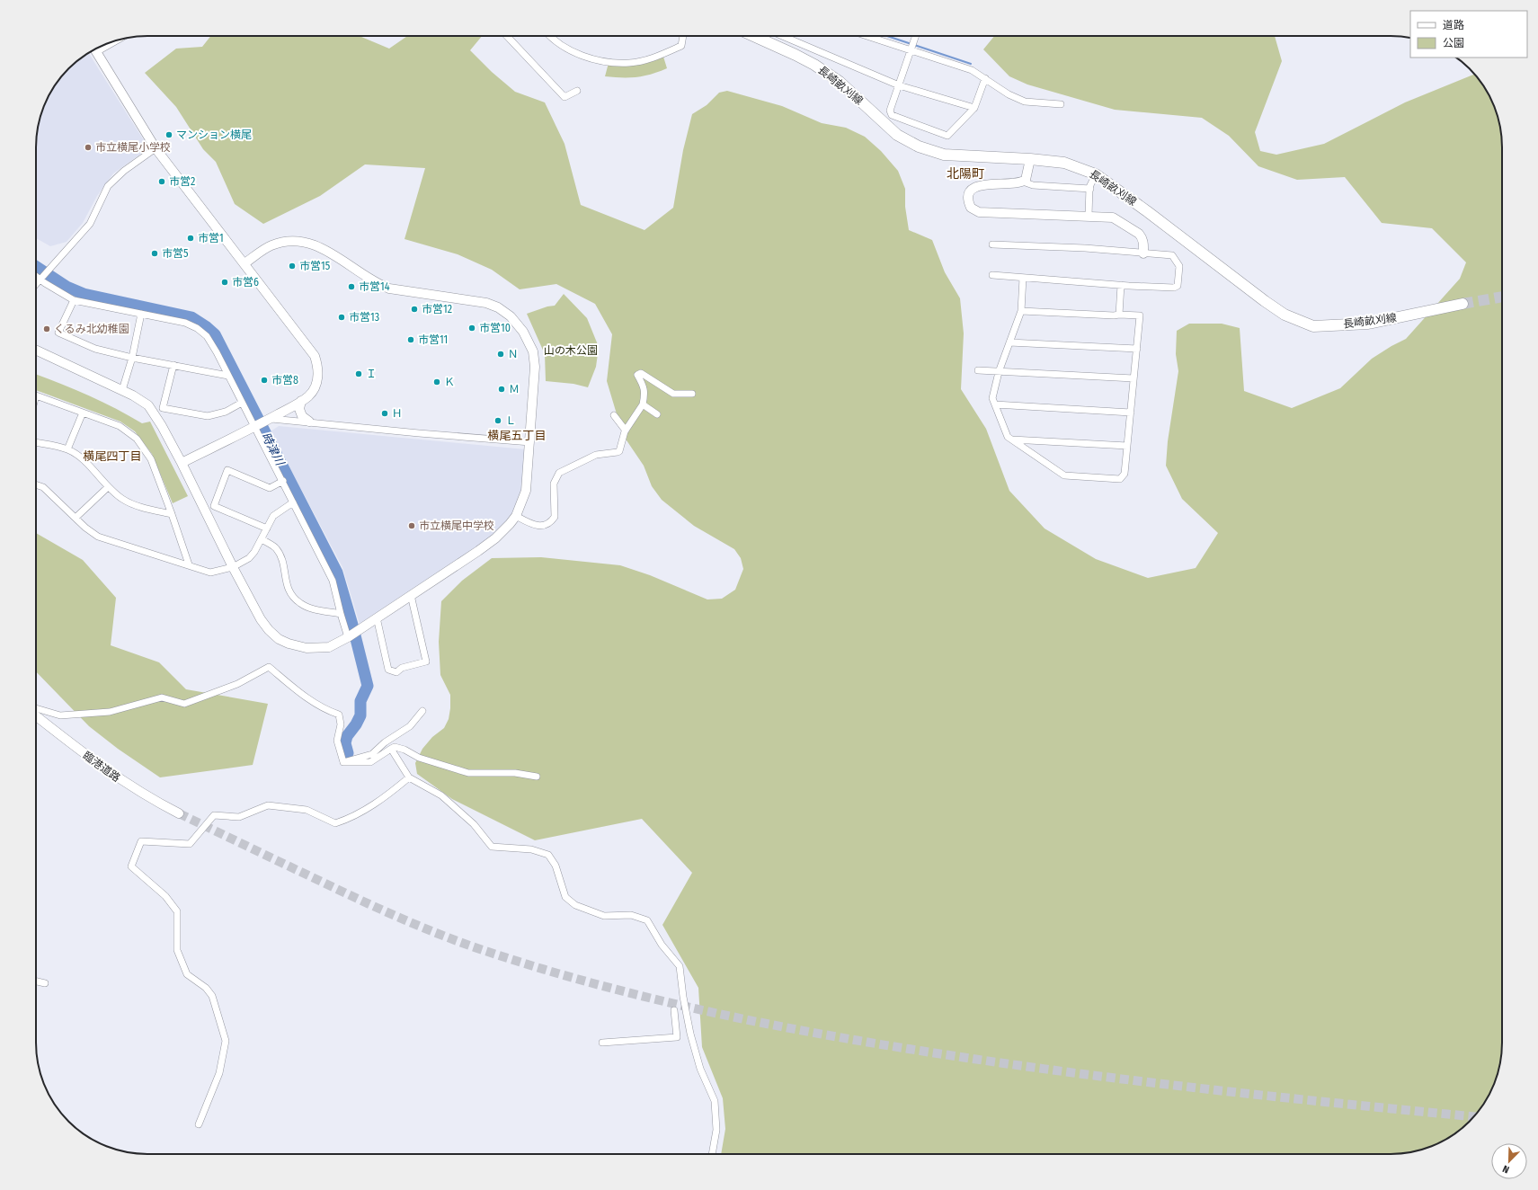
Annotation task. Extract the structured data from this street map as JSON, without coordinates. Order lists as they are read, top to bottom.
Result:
{
  "streets": {
    "main road": ["長崎畝刈線"],
    "street": ["臨港道路"]
  },
  "districts": ["北陽町", "横尾五丁目", "横尾四丁目"],
  "water": ["時津川"],
  "parks": ["山の木公園"],
  "places": [
    "マンション横尾",
    "市立横尾小学校",
    "市営2",
    "市営1",
    "市営5",
    "市営15",
    "市営6",
    "市営14",
    "市営12",
    "市営13",
    "市営10",
    "くるみ北幼稚園",
    "市営11",
    "Ｎ",
    "Ｉ",
    "市営8",
    "Ｋ",
    "Ｍ",
    "Ｈ",
    "Ｌ",
    "市立横尾中学校"
  ],
  "legend": ["道路", "公園"],
  "north": "bottom left"
}
